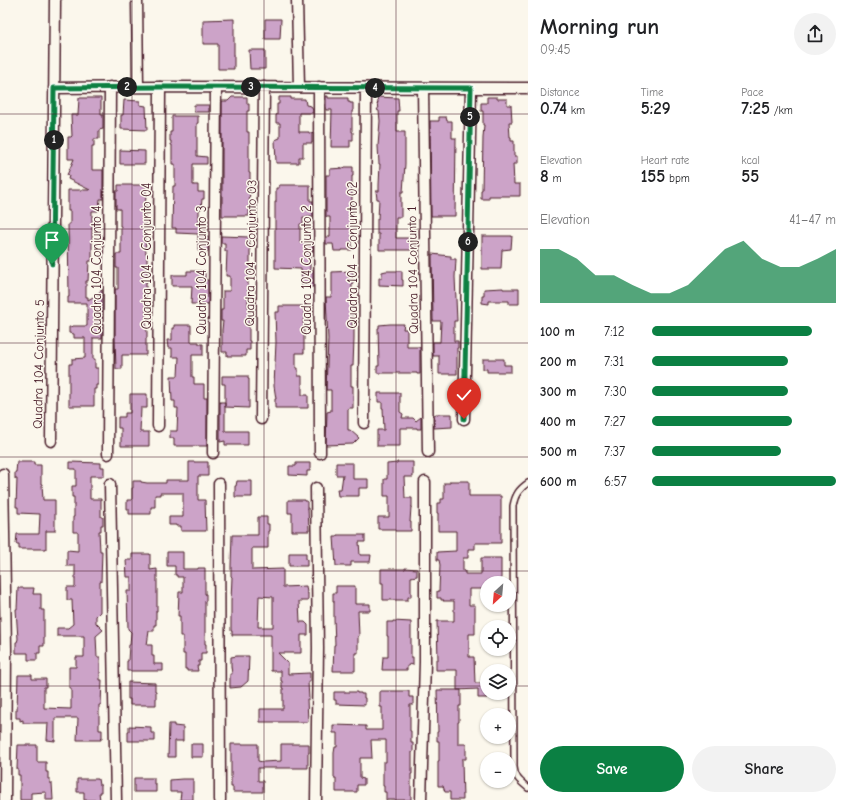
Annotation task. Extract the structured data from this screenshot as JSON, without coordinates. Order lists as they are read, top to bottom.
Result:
{
  "streets": {
    "street": [
      "Quadra 104 - Conjunto 03",
      "Quadra 104 - Conjunto 02",
      "Quadra 104 - Conjunto 04",
      "Quadra 104 Conjunto 4",
      "Quadra 104 Conjunto 3",
      "Quadra 104 Conjunto 2",
      "Quadra 104 Conjunto 1",
      "Quadra 104 Conjunto 5"
    ]
  },
  "north": "bottom left",
  "page": {
    "heading": ["Morning run", "09:45"],
    "stats": [
      ["Distance", "0.74 km"],
      ["Time", "5:29"],
      ["Pace", "7:25 /km"],
      ["Elevation", "8 m"],
      ["Heart rate", "155 bpm"],
      ["kcal", "55"]
    ],
    "pins": [
      "2",
      "3",
      "4",
      "5",
      "1",
      "6"
    ],
    "chart": ["Elevation", "41–47 m"],
    "list": [
      {
        "name": "100 m",
        "note": "7:12"
      },
      {
        "name": "200 m",
        "note": "7:31"
      },
      {
        "name": "300 m",
        "note": "7:30"
      },
      {
        "name": "400 m",
        "note": "7:27"
      },
      {
        "name": "500 m",
        "note": "7:37"
      },
      {
        "name": "600 m",
        "note": "6:57"
      }
    ],
    "map_buttons": ["+", "−"],
    "buttons": ["Save", "Share"]
  }
}
